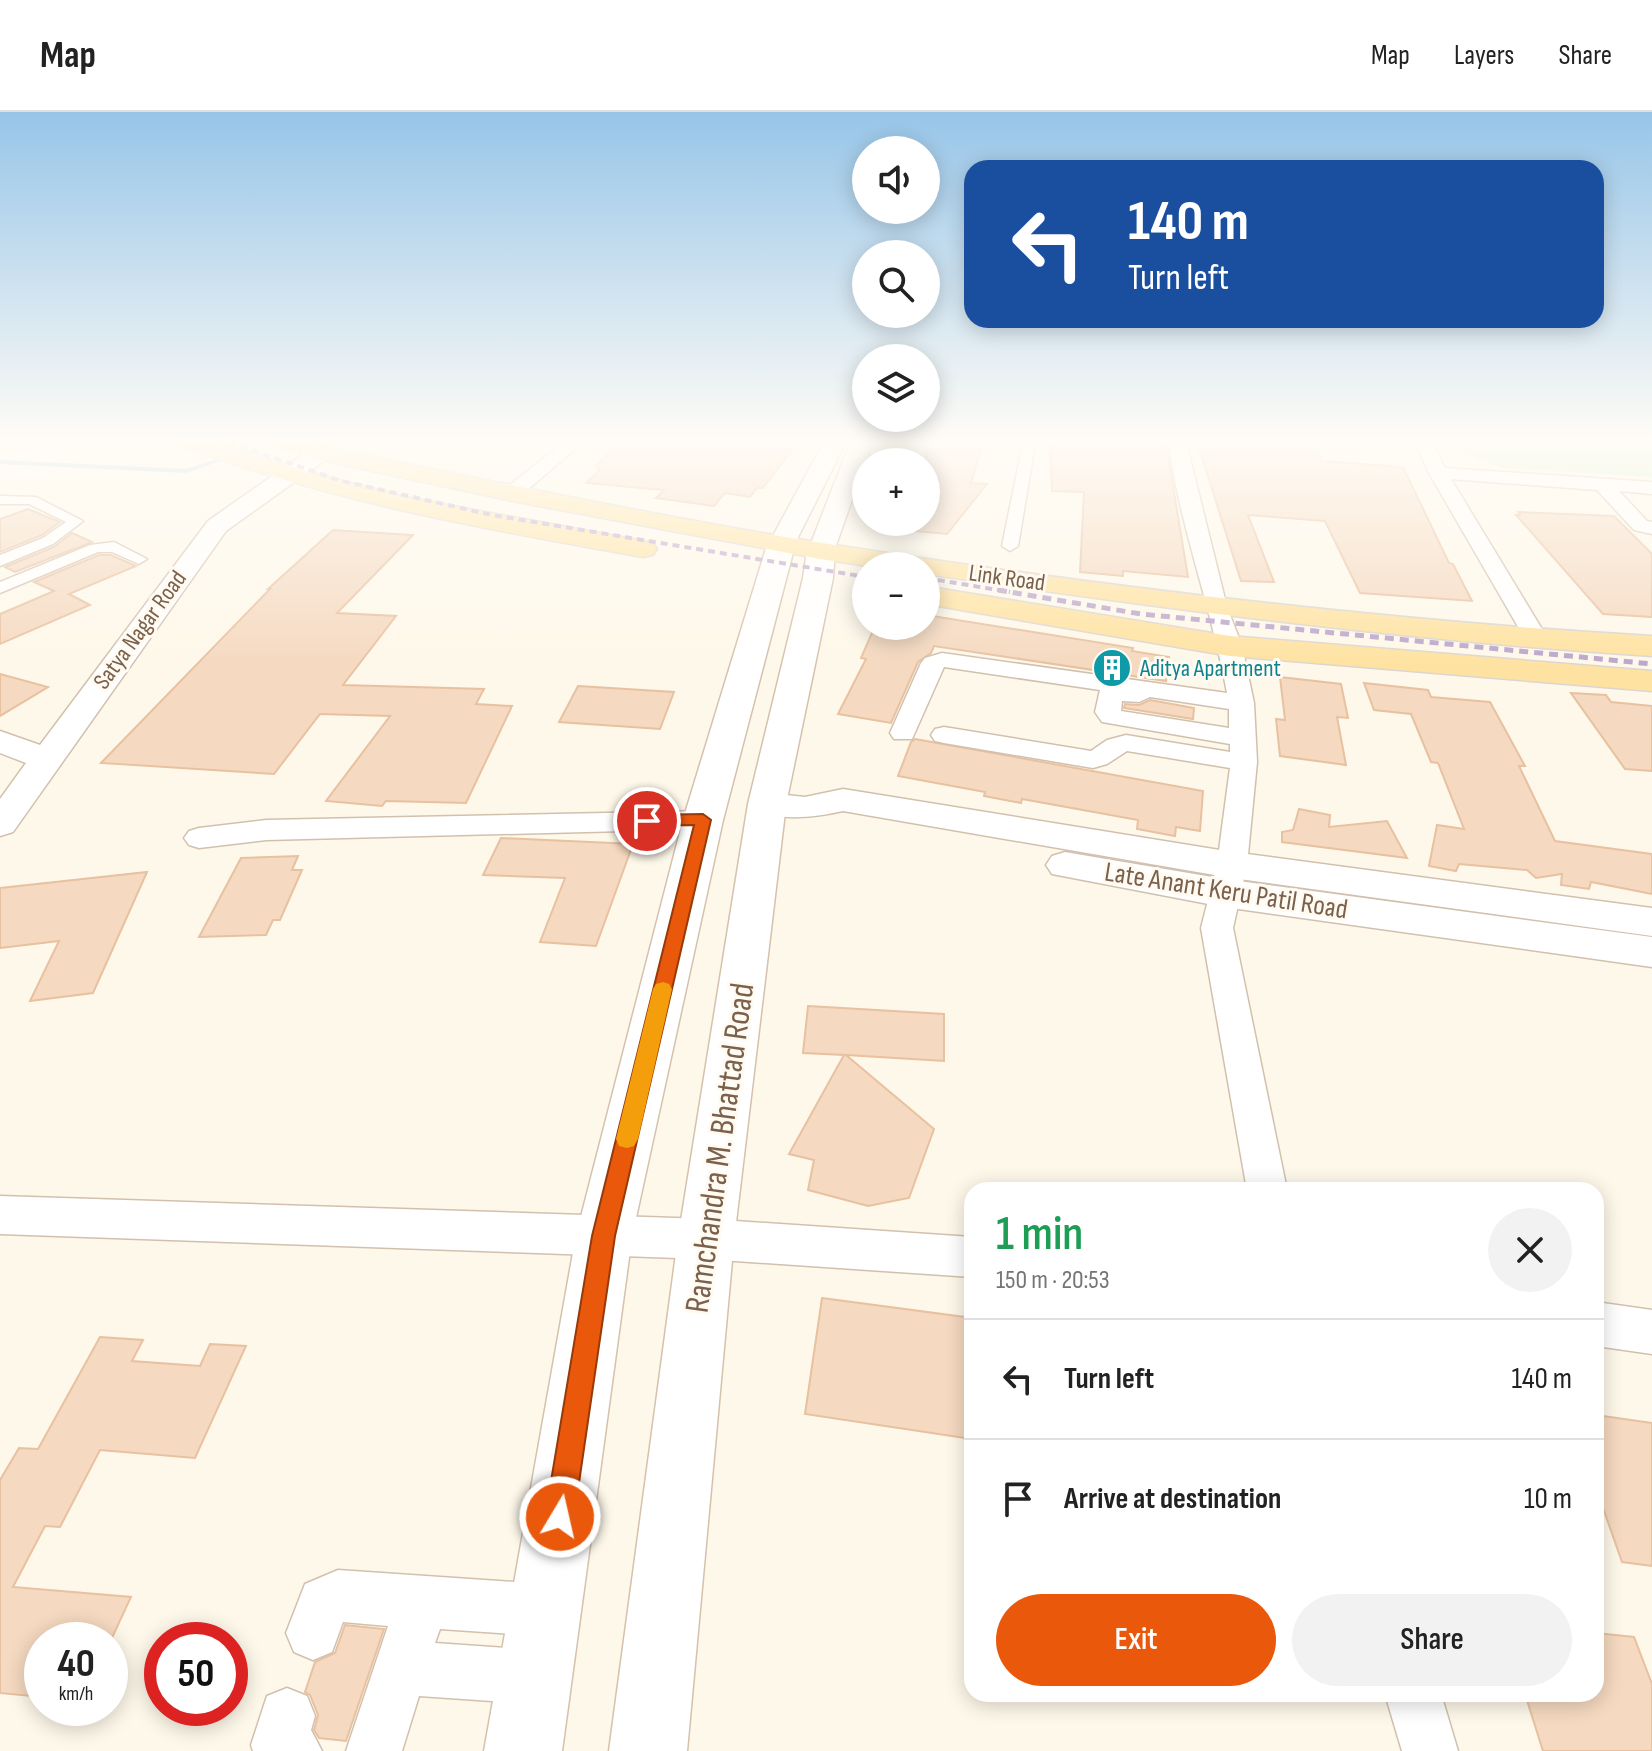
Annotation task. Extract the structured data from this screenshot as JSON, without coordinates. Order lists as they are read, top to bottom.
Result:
{
  "streets": {
    "main road": ["Link Road", "Ramchandra M. Bhattad Road"],
    "street": ["Satya Nagar Road", "Late Anant Keru Patil Road"]
  },
  "crossings": [
    ["Link Road", "Ramchandra M. Bhattad Road"],
    ["Late Anant Keru Patil Road", "Ramchandra M. Bhattad Road"]
  ],
  "places": {
    "building": ["Aditya Apartment"]
  },
  "page": {
    "header": "Map",
    "nav": ["Map", "Layers", "Share"],
    "map_buttons": ["+", "−"],
    "turn": ["140 m", "Turn left"],
    "heading": ["1 min", "150 m · 20:53"],
    "list": [
      {
        "name": "Turn left",
        "value": "140 m"
      },
      {
        "name": "Arrive at destination",
        "value": "10 m"
      }
    ],
    "buttons": ["Exit", "Share"],
    "speed": "40 km/h",
    "limit": "50"
  }
}
